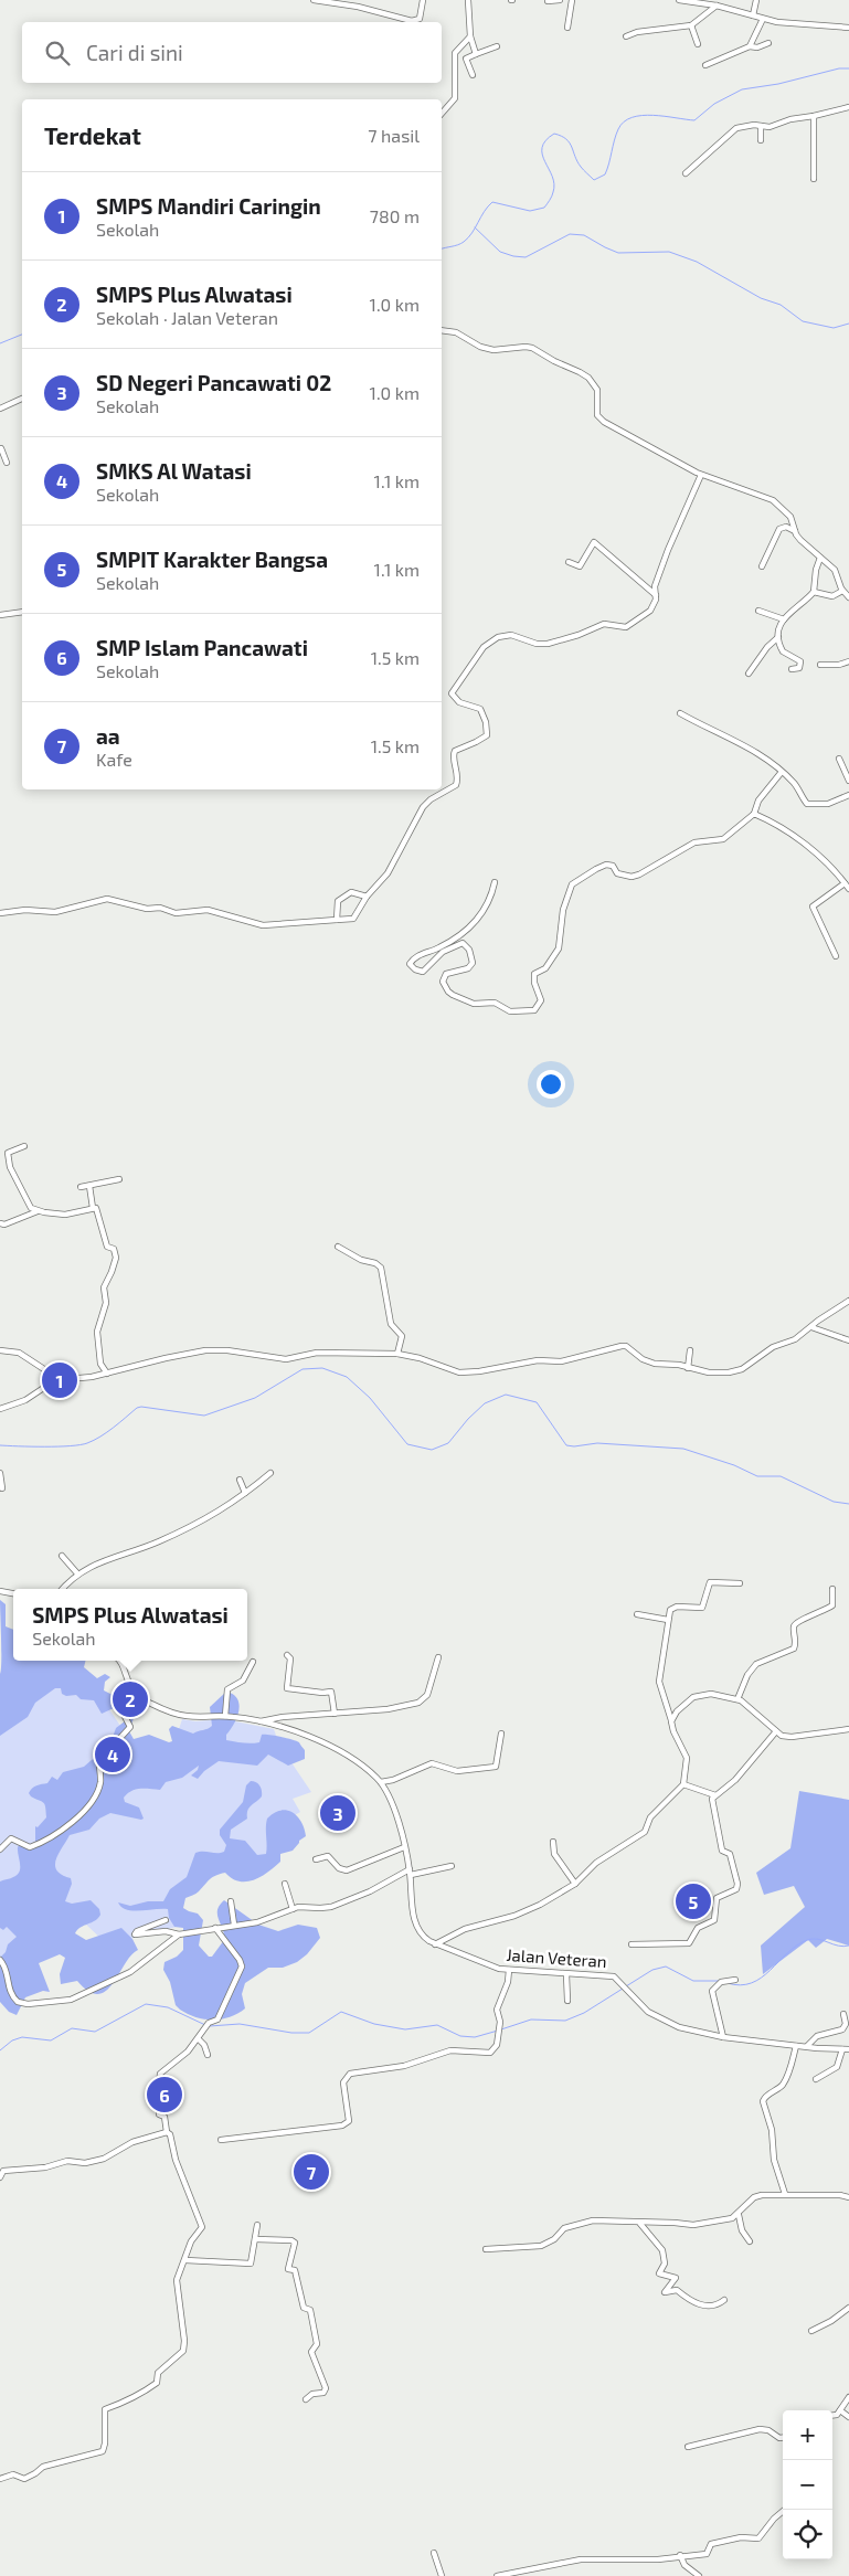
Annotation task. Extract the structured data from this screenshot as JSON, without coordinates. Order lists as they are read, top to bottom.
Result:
{
  "streets": {
    "street": ["Jalan Veteran"]
  },
  "page": {
    "search": "Cari di sini",
    "heading": ["Terdekat", "7 hasil"],
    "list": [
      {
        "mark": "1",
        "name": "SMPS Mandiri Caringin",
        "note": "Sekolah",
        "value": "780 m"
      },
      {
        "mark": "2",
        "name": "SMPS Plus Alwatasi",
        "note": "Sekolah · Jalan Veteran",
        "value": "1.0 km"
      },
      {
        "mark": "3",
        "name": "SD Negeri Pancawati 02",
        "note": "Sekolah",
        "value": "1.0 km"
      },
      {
        "mark": "4",
        "name": "SMKS Al Watasi",
        "note": "Sekolah",
        "value": "1.1 km"
      },
      {
        "mark": "5",
        "name": "SMPIT Karakter Bangsa",
        "note": "Sekolah",
        "value": "1.1 km"
      },
      {
        "mark": "6",
        "name": "SMP Islam Pancawati",
        "note": "Sekolah",
        "value": "1.5 km"
      },
      {
        "mark": "7",
        "name": "aa",
        "note": "Kafe",
        "value": "1.5 km"
      }
    ],
    "pins": [
      "1",
      "2",
      "4",
      "3",
      "5",
      "6",
      "7"
    ],
    "popup": ["SMPS Plus Alwatasi", "Sekolah"],
    "map_buttons": ["+", "−"]
  }
}
